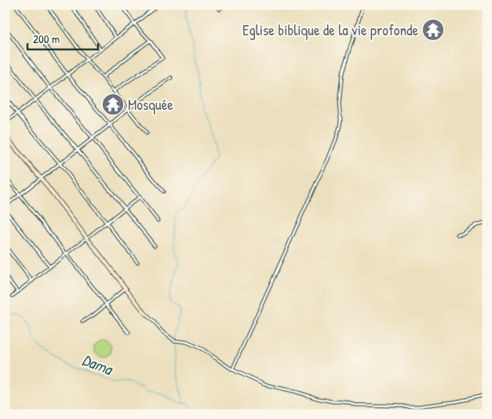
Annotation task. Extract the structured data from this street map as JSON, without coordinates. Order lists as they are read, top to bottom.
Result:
{
  "water": ["Dama"],
  "places": {
    "temple": ["Eglise biblique de la vie profonde", "Mosquée"]
  },
  "scale_bar": "200 m"
}
